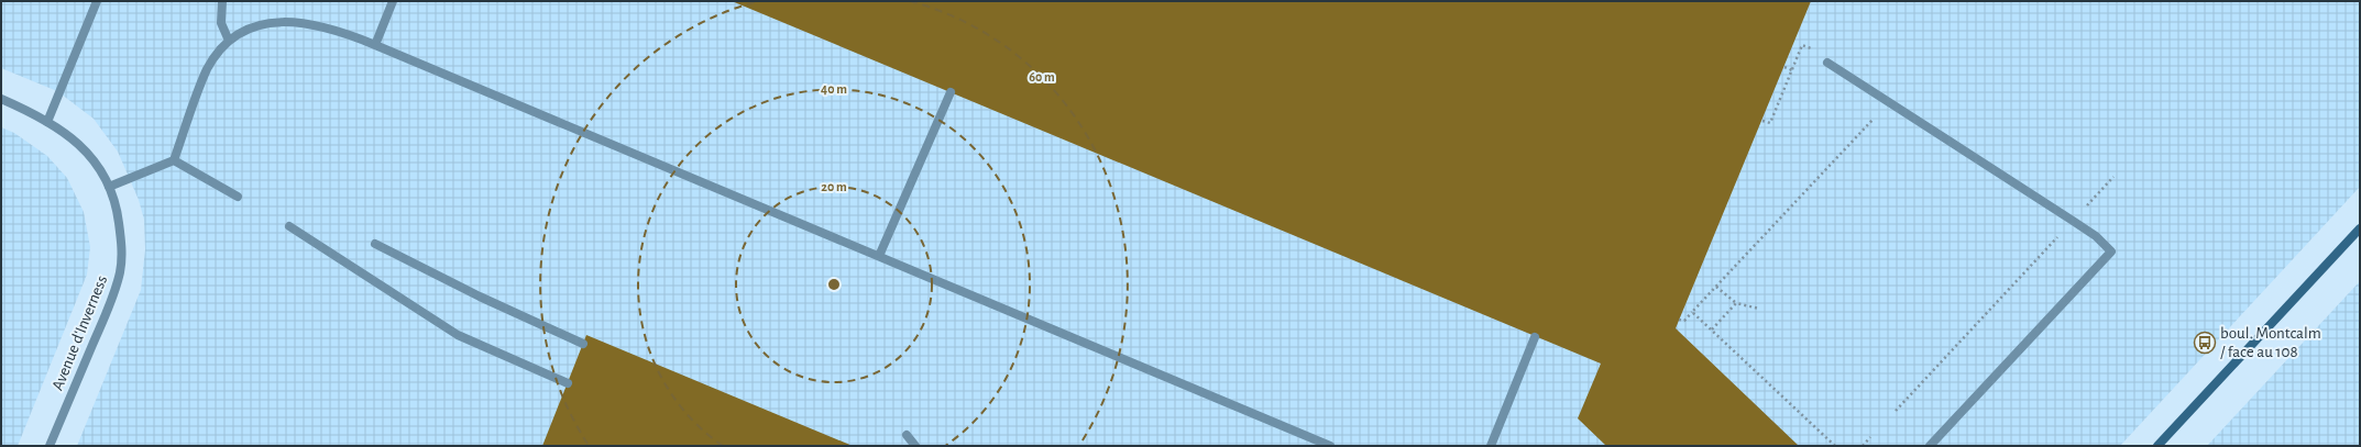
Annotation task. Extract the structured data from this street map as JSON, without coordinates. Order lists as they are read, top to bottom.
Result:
{
  "streets": {
    "street": ["Avenue d'Inverness"]
  },
  "places": {
    "bus stop": ["boul. Montcalm / face au 108"]
  },
  "rings": ["60 m", "40 m", "20 m"]
}
